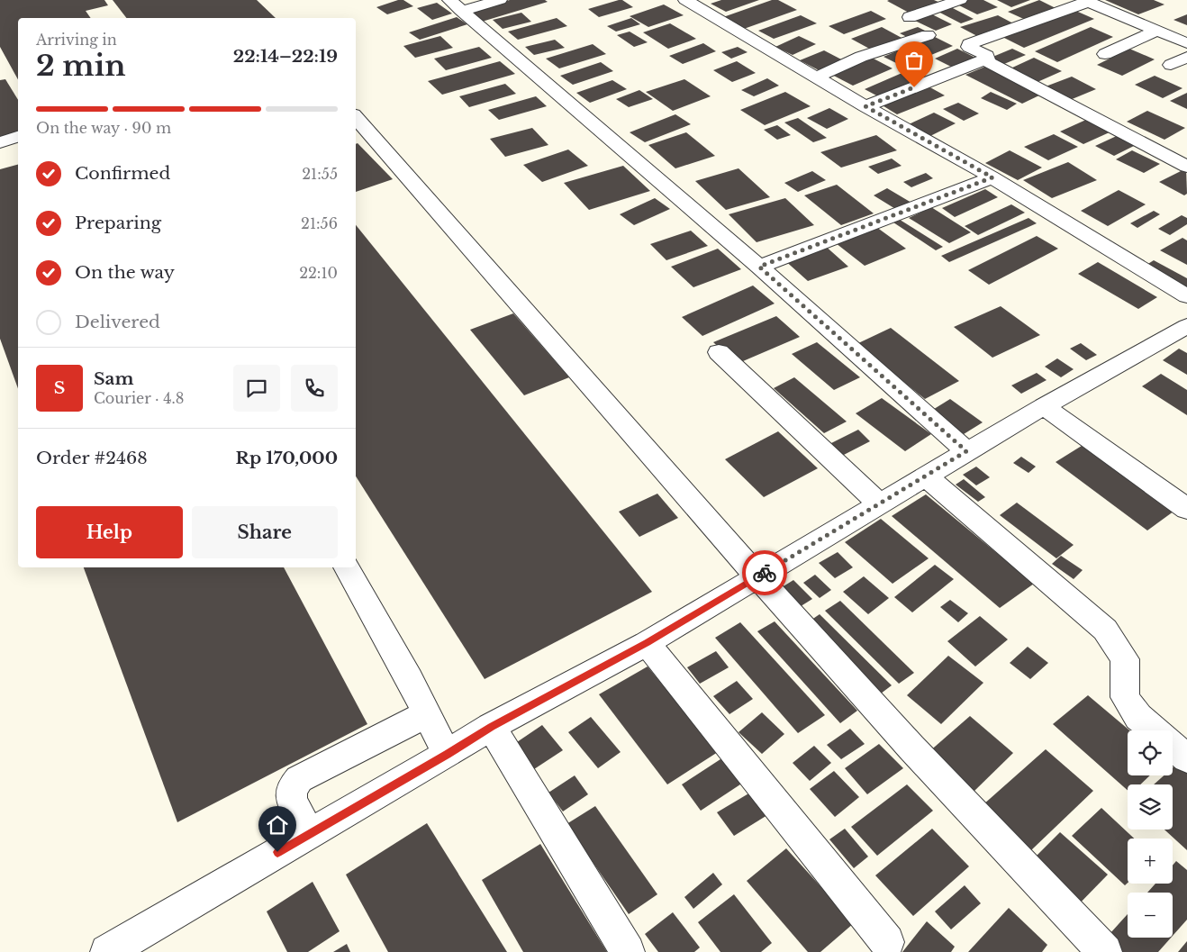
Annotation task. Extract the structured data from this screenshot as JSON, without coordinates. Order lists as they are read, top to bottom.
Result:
{
  "page": {
    "heading": ["2 min", "Arriving in", "22:14–22:19"],
    "panel": [
      "Sam",
      "Courier · 4.8",
      "Order #2468",
      "Rp 170,000"
    ],
    "bar": "On the way · 90 m",
    "list": [
      ["Confirmed", "21:55"],
      ["Preparing", "21:56"],
      ["On the way", "22:10"],
      "Delivered"
    ],
    "round": "S",
    "buttons": ["Help", "Share"],
    "map_buttons": ["+", "−"]
  }
}
